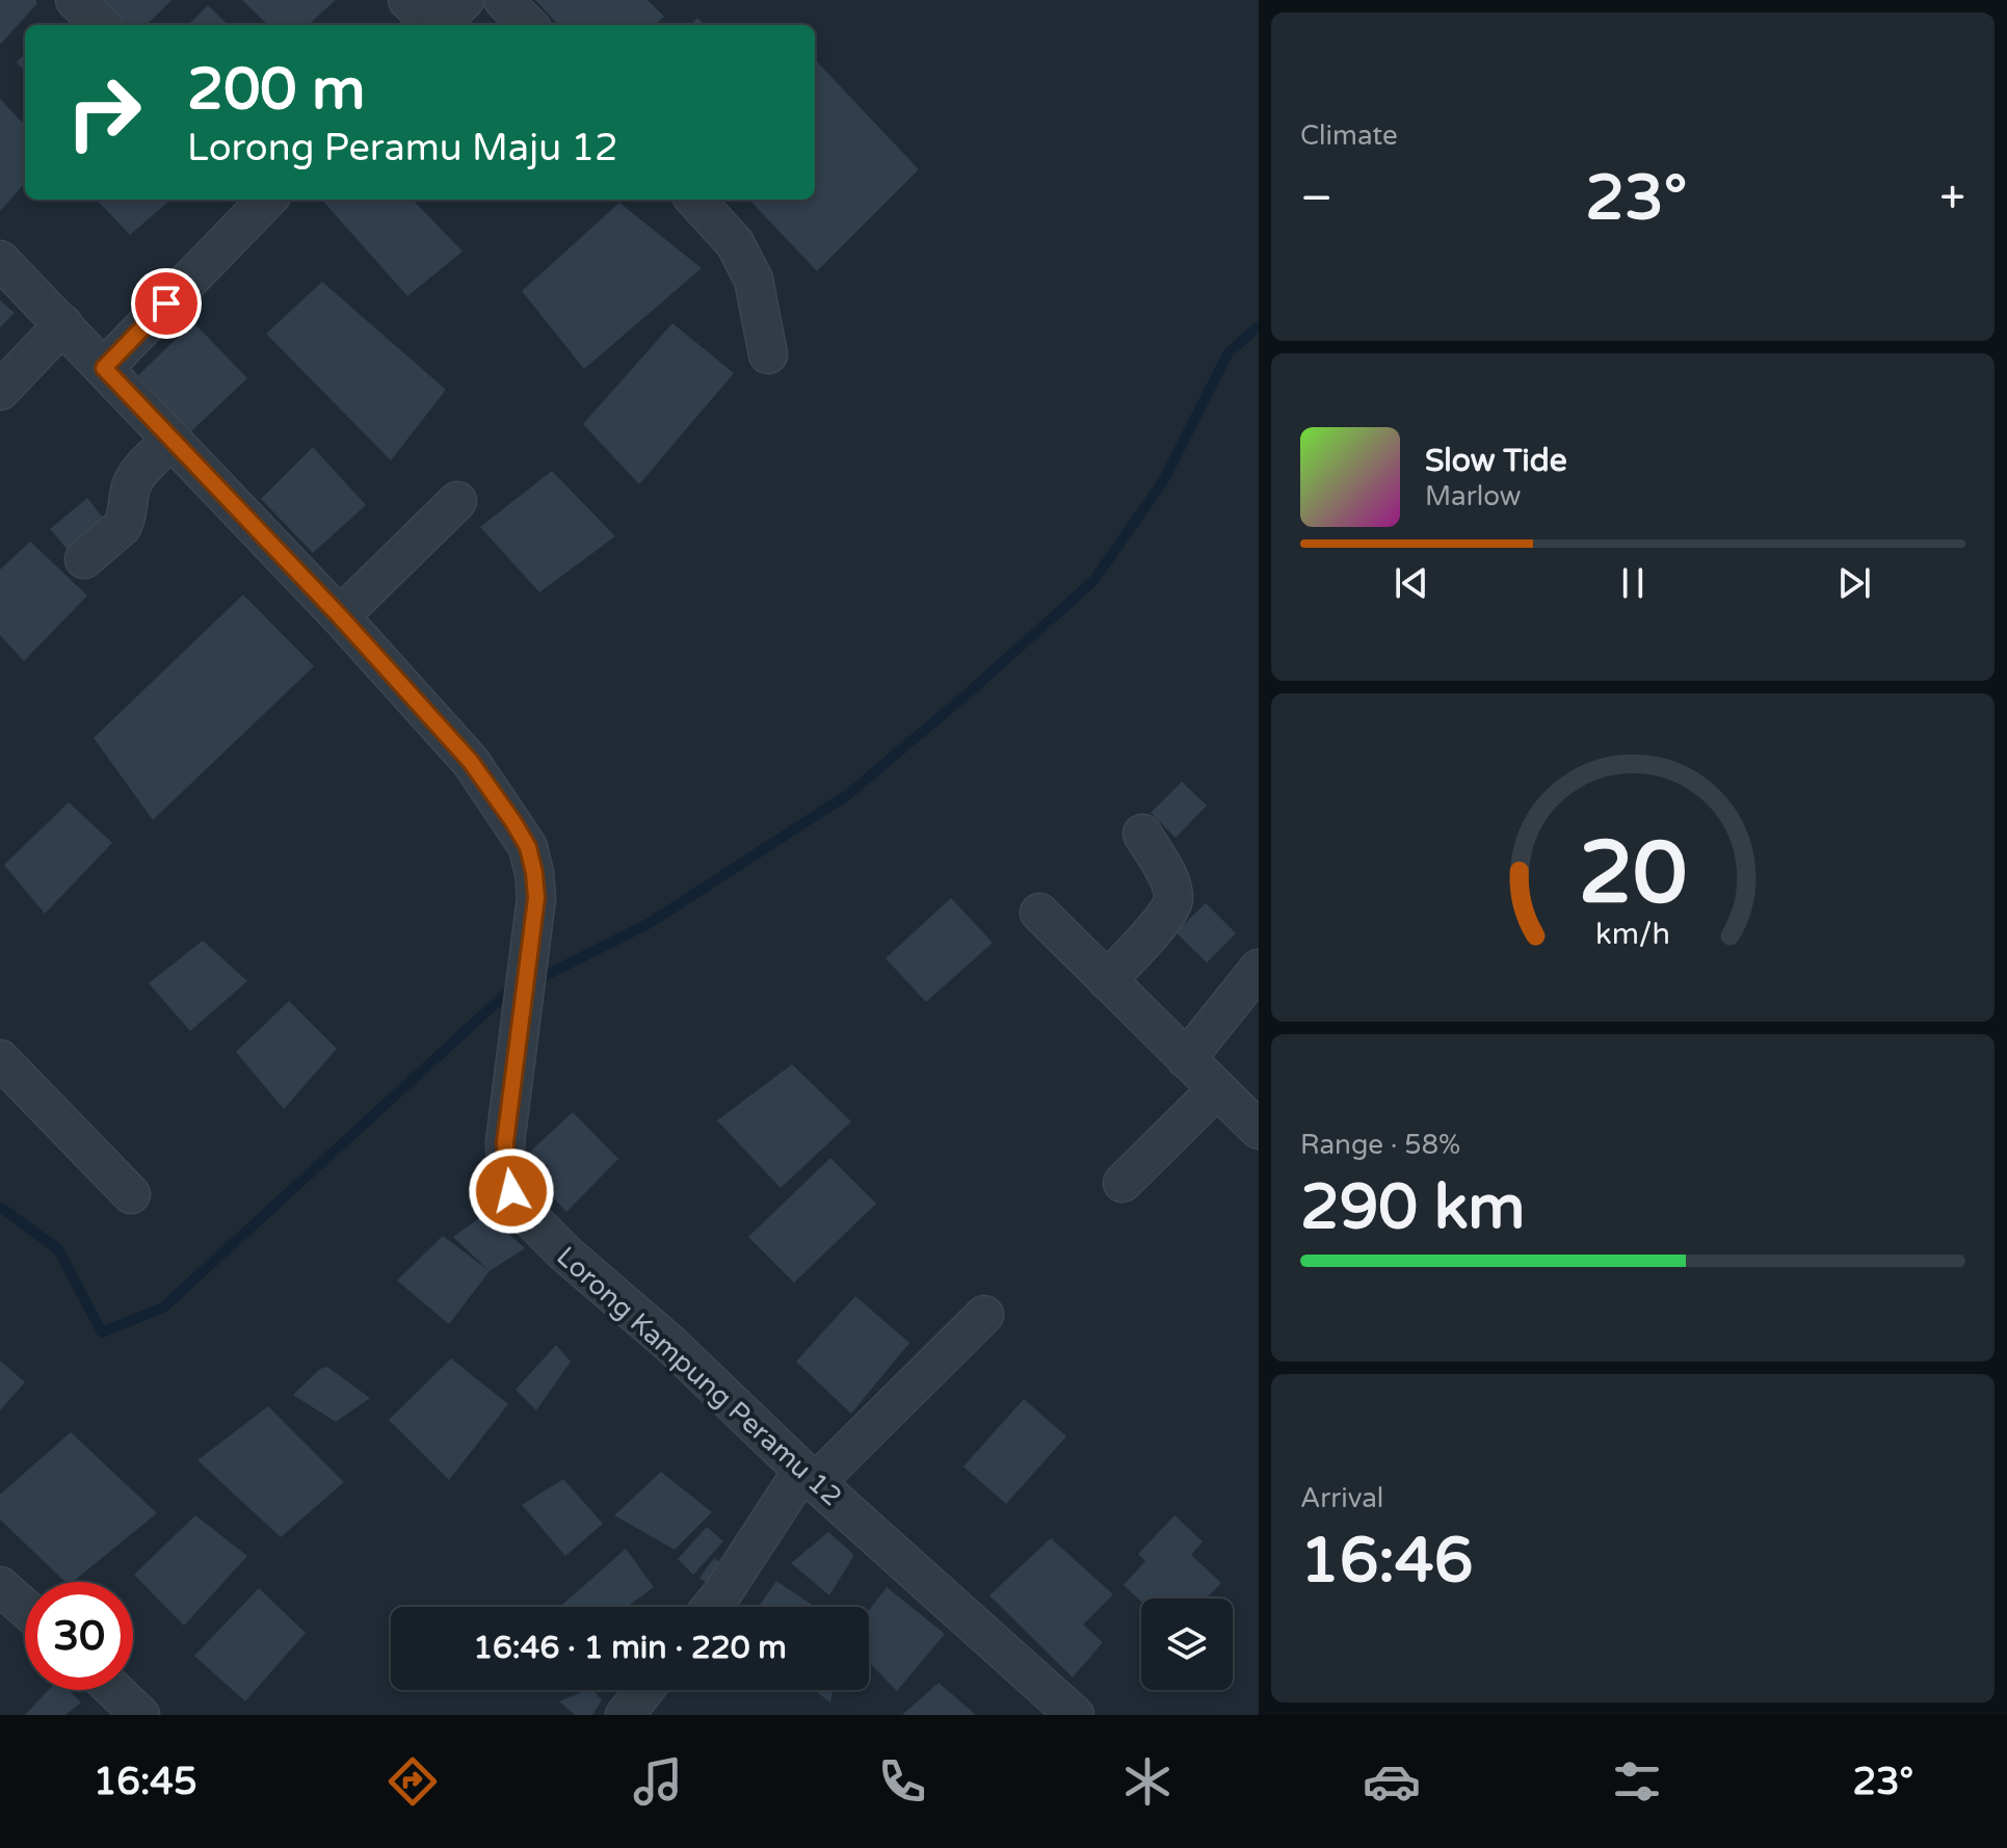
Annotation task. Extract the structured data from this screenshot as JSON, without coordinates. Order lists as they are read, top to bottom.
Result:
{
  "streets": {
    "street": ["Lorong Kampung Peramu 12"]
  },
  "page": {
    "tile": [
      "Climate",
      ["Range · 58%", "290 km"],
      ["Arrival", "16:46"]
    ],
    "turn": ["200 m", "Lorong Peramu Maju 12"],
    "heat": ["−", "23°", "+"],
    "song": ["Slow Tide", "Marlow"],
    "limit": "30",
    "trip": "16:46 · 1 min · 220 m",
    "tabs": ["16:45", "23°"],
    "gauge": ["20", "km/h"]
  }
}
